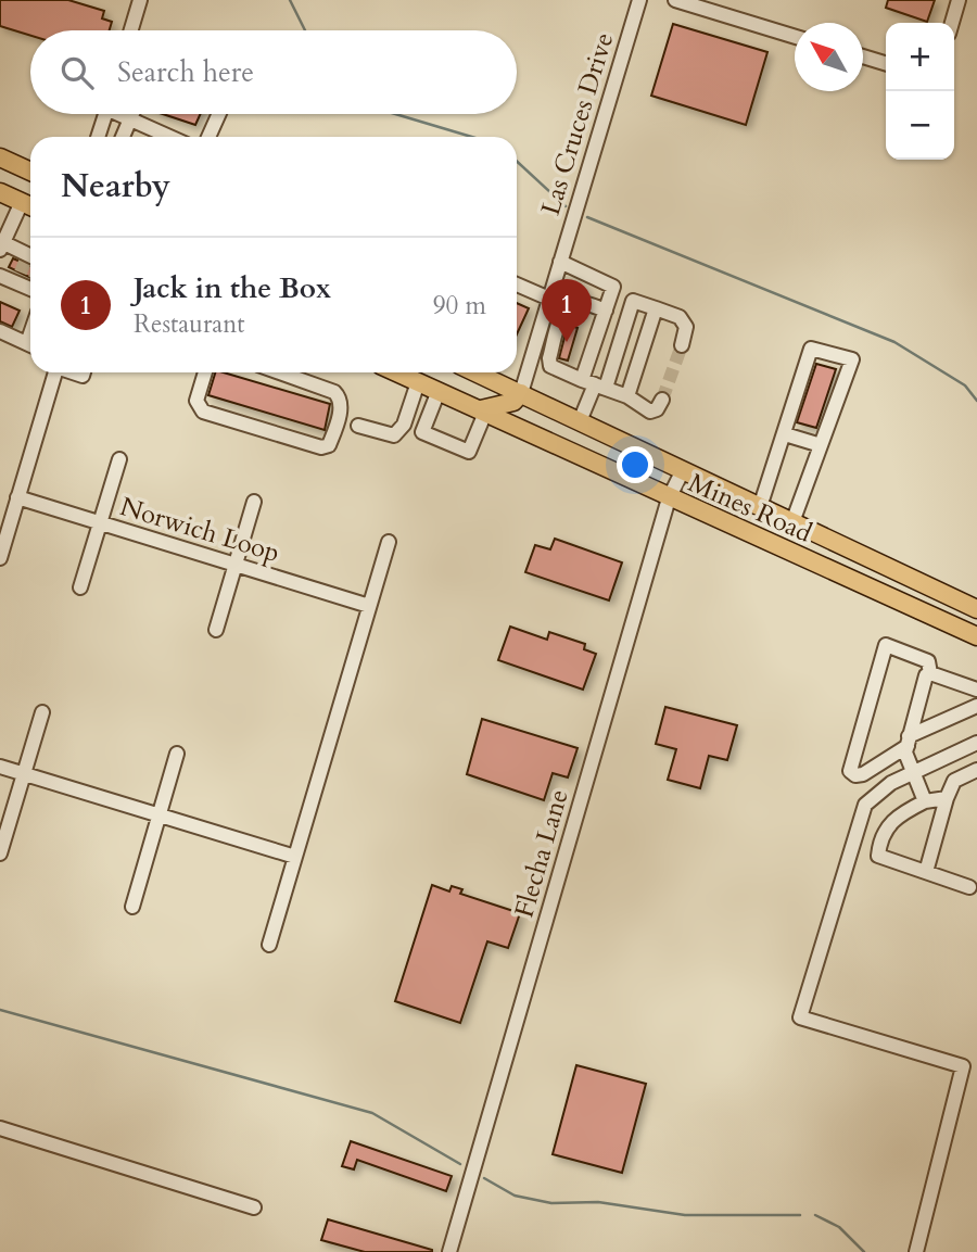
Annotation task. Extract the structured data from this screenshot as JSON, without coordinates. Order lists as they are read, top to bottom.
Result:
{
  "streets": {
    "main road": ["Mines Road"],
    "street": ["Las Cruces Drive", "Norwich Loop", "Flecha Lane"]
  },
  "crossings": [
    ["Las Cruces Drive", "Mines Road"],
    ["Mines Road", "Flecha Lane"]
  ],
  "north": "top left",
  "page": {
    "map_buttons": ["+", "−"],
    "search": "Search here",
    "heading": "Nearby",
    "list": [
      {
        "mark": "1",
        "name": "Jack in the Box",
        "note": "Restaurant",
        "value": "90 m"
      }
    ],
    "pins": "1"
  }
}
